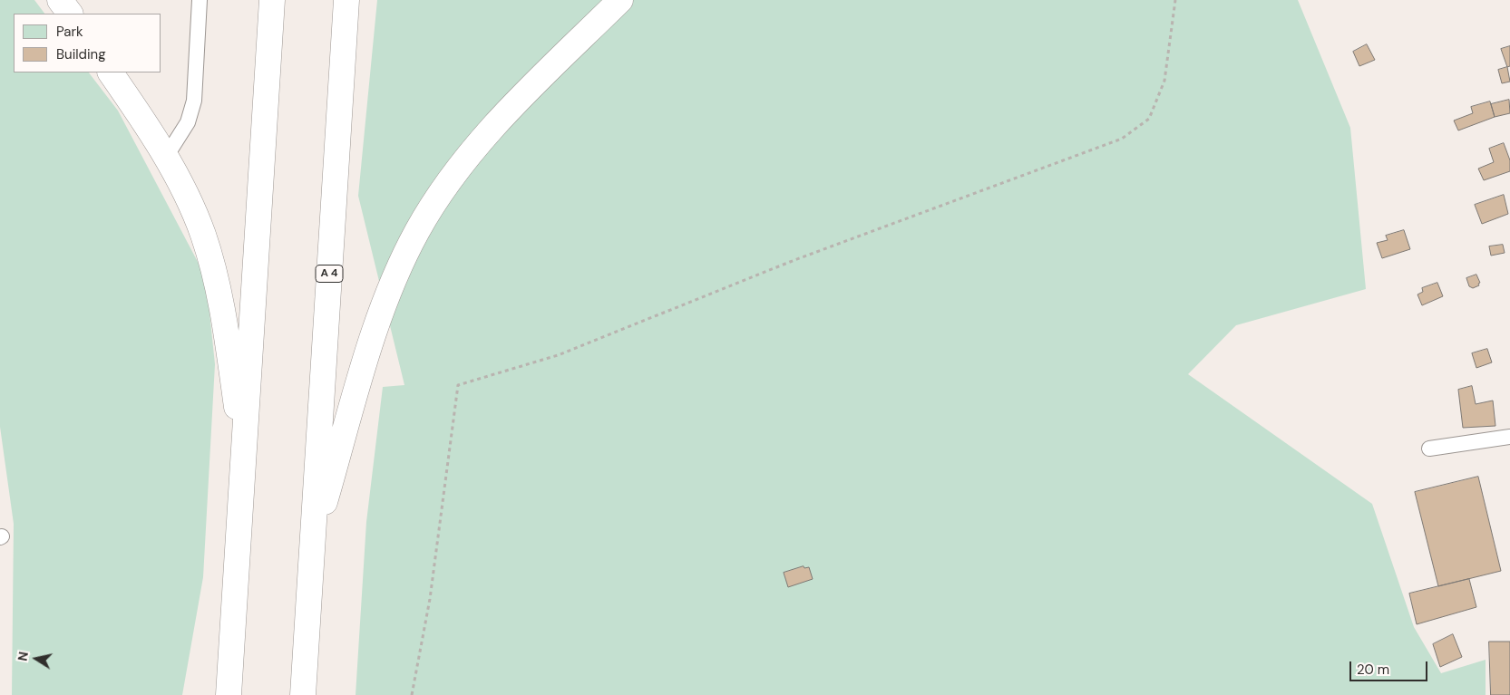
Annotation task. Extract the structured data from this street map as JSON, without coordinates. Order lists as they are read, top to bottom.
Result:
{
  "streets": {
    "highway": ["A 4"]
  },
  "legend": ["Park", "Building"],
  "scale_bar": "20 m",
  "north": "left"
}
